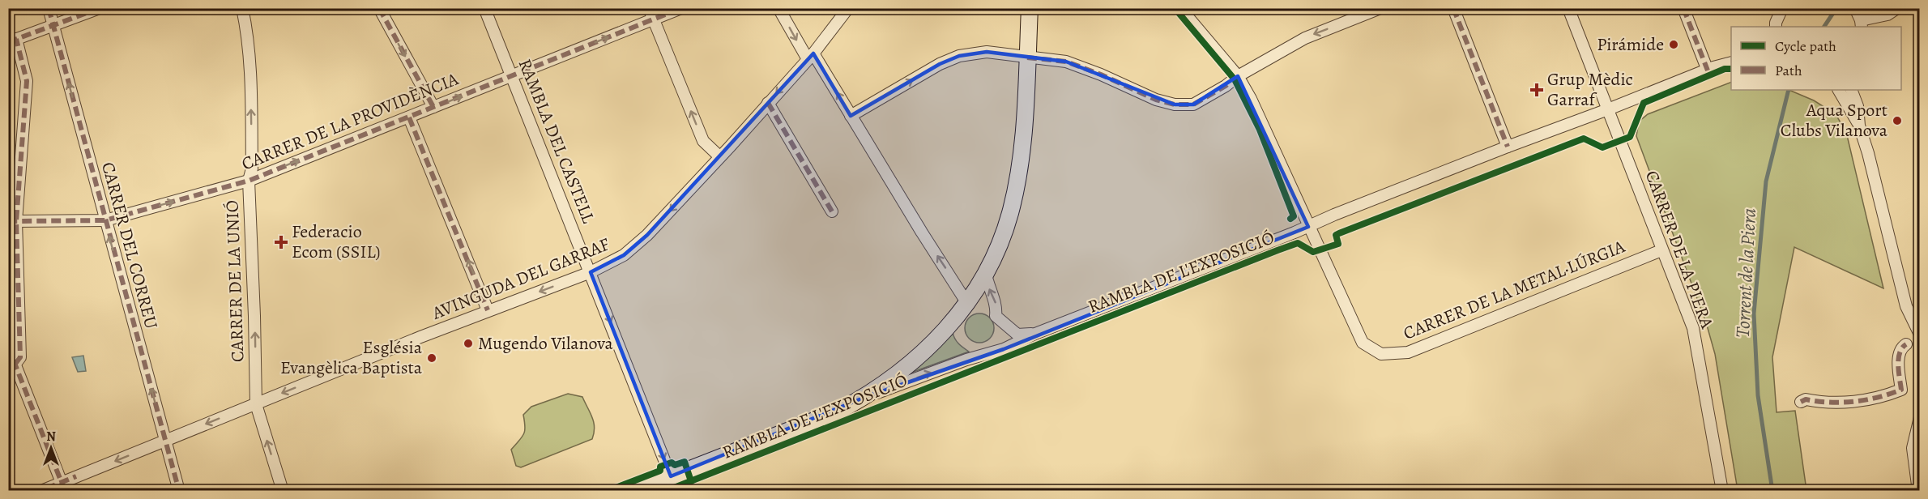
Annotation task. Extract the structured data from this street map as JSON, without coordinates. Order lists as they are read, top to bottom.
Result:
{
  "streets": {
    "street": [
      "CARRER DE LA PROVIDÈNCIA",
      "RAMBLA DEL CASTELL",
      "CARRER DEL CORREU",
      "CARRER DE LA PIERA",
      "RAMBLA DE L'EXPOSICIÓ",
      "AVINGUDA DEL GARRAF",
      "CARRER DE LA UNIÓ",
      "CARRER DE LA METAL·LÚRGIA"
    ]
  },
  "crossings": [
    ["CARRER DE LA PROVIDÈNCIA", "RAMBLA DEL CASTELL"],
    ["CARRER DE LA PROVIDÈNCIA", "CARRER DEL CORREU"],
    ["CARRER DE LA PROVIDÈNCIA", "CARRER DE LA UNIÓ"],
    ["RAMBLA DEL CASTELL", "RAMBLA DE L'EXPOSICIÓ"],
    ["RAMBLA DEL CASTELL", "AVINGUDA DEL GARRAF"],
    ["CARRER DEL CORREU", "AVINGUDA DEL GARRAF"],
    ["CARRER DE LA PIERA", "RAMBLA DE L'EXPOSICIÓ"],
    ["CARRER DE LA PIERA", "CARRER DE LA METAL·LÚRGIA"],
    ["RAMBLA DE L'EXPOSICIÓ", "CARRER DE LA METAL·LÚRGIA"],
    ["AVINGUDA DEL GARRAF", "CARRER DE LA UNIÓ"]
  ],
  "one_way": [
    "CARRER DE LA PROVIDÈNCIA",
    "RAMBLA DEL CASTELL",
    "AVINGUDA DEL GARRAF",
    "CARRER DE LA UNIÓ"
  ],
  "water": ["Torrent de la Piera"],
  "places": {
    "other": [
      "Pirámide",
      "Aqua Sport Clubs Vilanova",
      "Mugendo Vilanova",
      "Església Evangèlica Baptista"
    ],
    "health": ["Grup Mèdic Garraf", "Federacio Ecom (SSIL)"]
  },
  "legend": ["Cycle path", "Path"],
  "north": "top"
}
